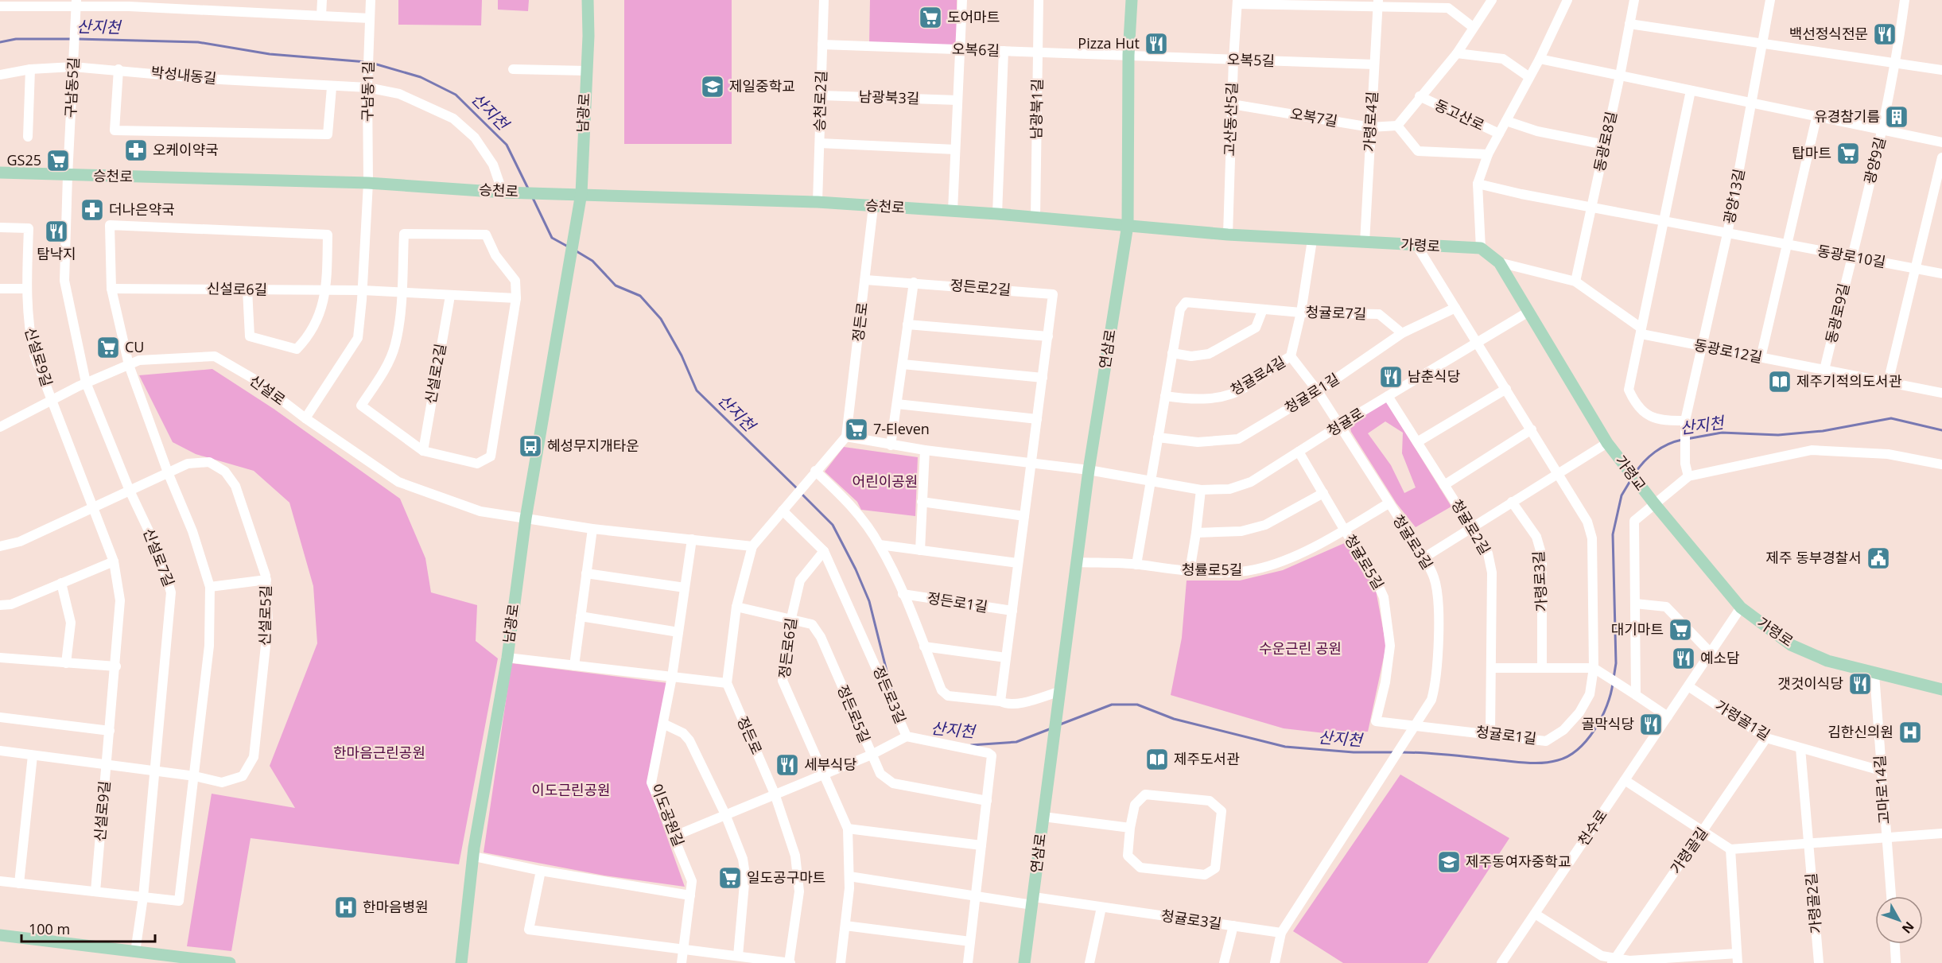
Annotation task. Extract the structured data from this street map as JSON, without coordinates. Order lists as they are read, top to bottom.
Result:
{
  "streets": {
    "main road": [
      "남광로",
      "승천로",
      "가령로",
      "연삼로",
      "가령교"
    ],
    "street": [
      "오복6길",
      "오복5길",
      "박성내동길",
      "구남동5길",
      "구남동1길",
      "남광북3길",
      "승천로2길",
      "남광북1길",
      "동고산로",
      "오복7길",
      "고산동산5길",
      "가령로4길",
      "동광로8길",
      "광양9길",
      "광양13길",
      "동광로10길",
      "정든로2길",
      "신설로6길",
      "청귤로7길",
      "동광로9길",
      "정든로",
      "동광로12길",
      "신설로9길",
      "신설로2길",
      "청귤로4길",
      "신설로",
      "청귤로1길",
      "청귤로",
      "청귤로2길",
      "청귤로3길",
      "신설로7길",
      "청귤로5길",
      "청률로5길",
      "가령로3길",
      "정든로1길",
      "신설로5길",
      "정든로6길",
      "정든로3길",
      "정든로5길",
      "가령골1길",
      "고마로14길",
      "이도공원길",
      "천수로",
      "가령골길",
      "가령골2길"
    ]
  },
  "crossings": [
    ["오복6길", "오복5길"],
    ["오복6길", "승천로2길"],
    ["오복6길", "남광북1길"],
    ["오복6길", "연삼로"],
    ["오복5길", "고산동산5길"],
    ["오복5길", "가령로4길"],
    ["오복5길", "연삼로"],
    ["박성내동길", "구남동5길"],
    ["박성내동길", "구남동1길"],
    ["박성내동길", "승천로"],
    ["구남동5길", "승천로"],
    ["구남동5길", "신설로7길"],
    ["구남동1길", "승천로"],
    ["구남동1길", "신설로6길"],
    ["구남동1길", "신설로"],
    ["남광북3길", "승천로2길"],
    ["승천로2길", "승천로"],
    ["남광북1길", "승천로"],
    ["남광로", "승천로"],
    ["남광로", "신설로"],
    ["동고산로", "가령로"],
    ["동고산로", "동광로10길"],
    ["오복7길", "고산동산5길"],
    ["오복7길", "가령로4길"],
    ["고산동산5길", "가령로4길"],
    ["고산동산5길", "가령로"],
    ["가령로4길", "가령로"],
    ["동광로8길", "동광로10길"],
    ["광양9길", "동광로10길"],
    ["광양9길", "동광로9길"],
    ["승천로", "가령로"],
    ["승천로", "정든로"],
    ["승천로", "연삼로"],
    ["승천로", "신설로7길"],
    ["광양13길", "동광로10길"],
    ["광양13길", "동광로12길"],
    ["가령로", "연삼로"],
    ["가령로", "청귤로4길"],
    ["가령로", "청귤로1길"],
    ["가령로", "가령교"],
    ["가령로", "고마로14길"],
    ["가령로", "천수로"],
    ["동광로10길", "동광로9길"],
    ["정든로2길", "정든로"],
    ["청귤로7길", "청귤로4길"],
    ["청귤로7길", "청귤로1길"],
    ["청귤로7길", "청귤로"],
    ["동광로9길", "동광로12길"],
    ["정든로", "이도공원길"],
    ["연삼로", "청귤로"],
    ["연삼로", "청귤로3길"],
    ["연삼로", "청률로5길"],
    ["신설로9길", "신설로"],
    ["신설로9길", "신설로5길"],
    ["청귤로4길", "청귤로3길"],
    ["신설로", "신설로7길"],
    ["청귤로1길", "청귤로"],
    ["청귤로1길", "청귤로2길"],
    ["청귤로1길", "청귤로3길"],
    ["청귤로1길", "청귤로5길"],
    ["청귤로", "청귤로2길"],
    ["청귤로", "청귤로3길"],
    ["청귤로", "청귤로5길"],
    ["청귤로3길", "청률로5길"],
    ["신설로7길", "신설로5길"],
    ["청귤로5길", "청률로5길"],
    ["정든로6길", "정든로3길"],
    ["정든로6길", "정든로5길"],
    ["정든로3길", "정든로5길"],
    ["가령골1길", "고마로14길"],
    ["가령골1길", "천수로"],
    ["가령골1길", "가령골길"]
  ],
  "water": ["산지천"],
  "parks": [
    "어린이공원",
    "수운근린 공원",
    "한마음근린공원",
    "이도근린공원"
  ],
  "places": {
    "supermarket": [
      "도어마트",
      "탑마트",
      "GS25",
      "CU",
      "7-Eleven",
      "대기마트",
      "일도공구마트"
    ],
    "restaurant": [
      "백선정식전문",
      "Pizza Hut",
      "탐낙지",
      "남춘식당",
      "예소담",
      "갯것이식당",
      "골막식당",
      "세부식당"
    ],
    "school or university": ["제일중학교", "제주동여자중학교"],
    "building": ["유경참기름"],
    "pharmacy": ["오케이약국", "더나은약국"],
    "library": ["제주기적의도서관", "제주도서관"],
    "bus stop": ["혜성무지개타운"],
    "public building": ["제주 동부경찰서"],
    "hospital": ["김한신의원", "한마음병원"]
  },
  "scale_bar": "100 m",
  "north": "bottom right"
}
